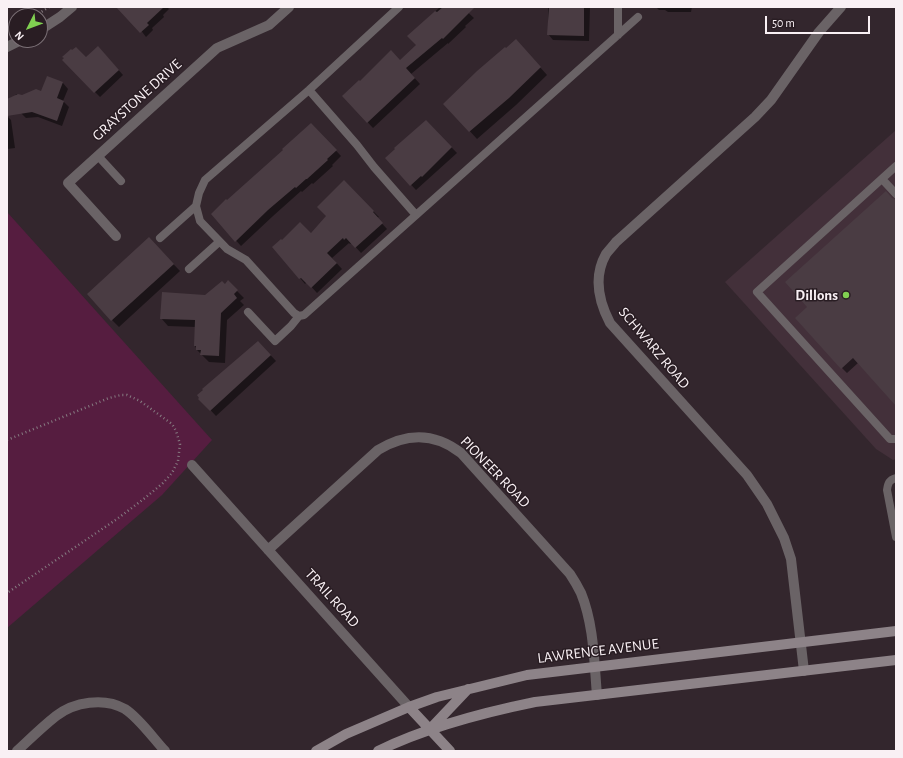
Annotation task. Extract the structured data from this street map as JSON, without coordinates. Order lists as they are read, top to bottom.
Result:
{
  "streets": {
    "street": [
      "GRAYSTONE DRIVE",
      "SCHWARZ ROAD",
      "PIONEER ROAD",
      "TRAIL ROAD",
      "LAWRENCE AVENUE"
    ]
  },
  "crossings": [
    ["SCHWARZ ROAD", "LAWRENCE AVENUE"],
    ["PIONEER ROAD", "TRAIL ROAD"],
    ["PIONEER ROAD", "LAWRENCE AVENUE"],
    ["TRAIL ROAD", "LAWRENCE AVENUE"]
  ],
  "places": ["Dillons"],
  "scale_bar": "50 m",
  "north": "bottom left"
}
